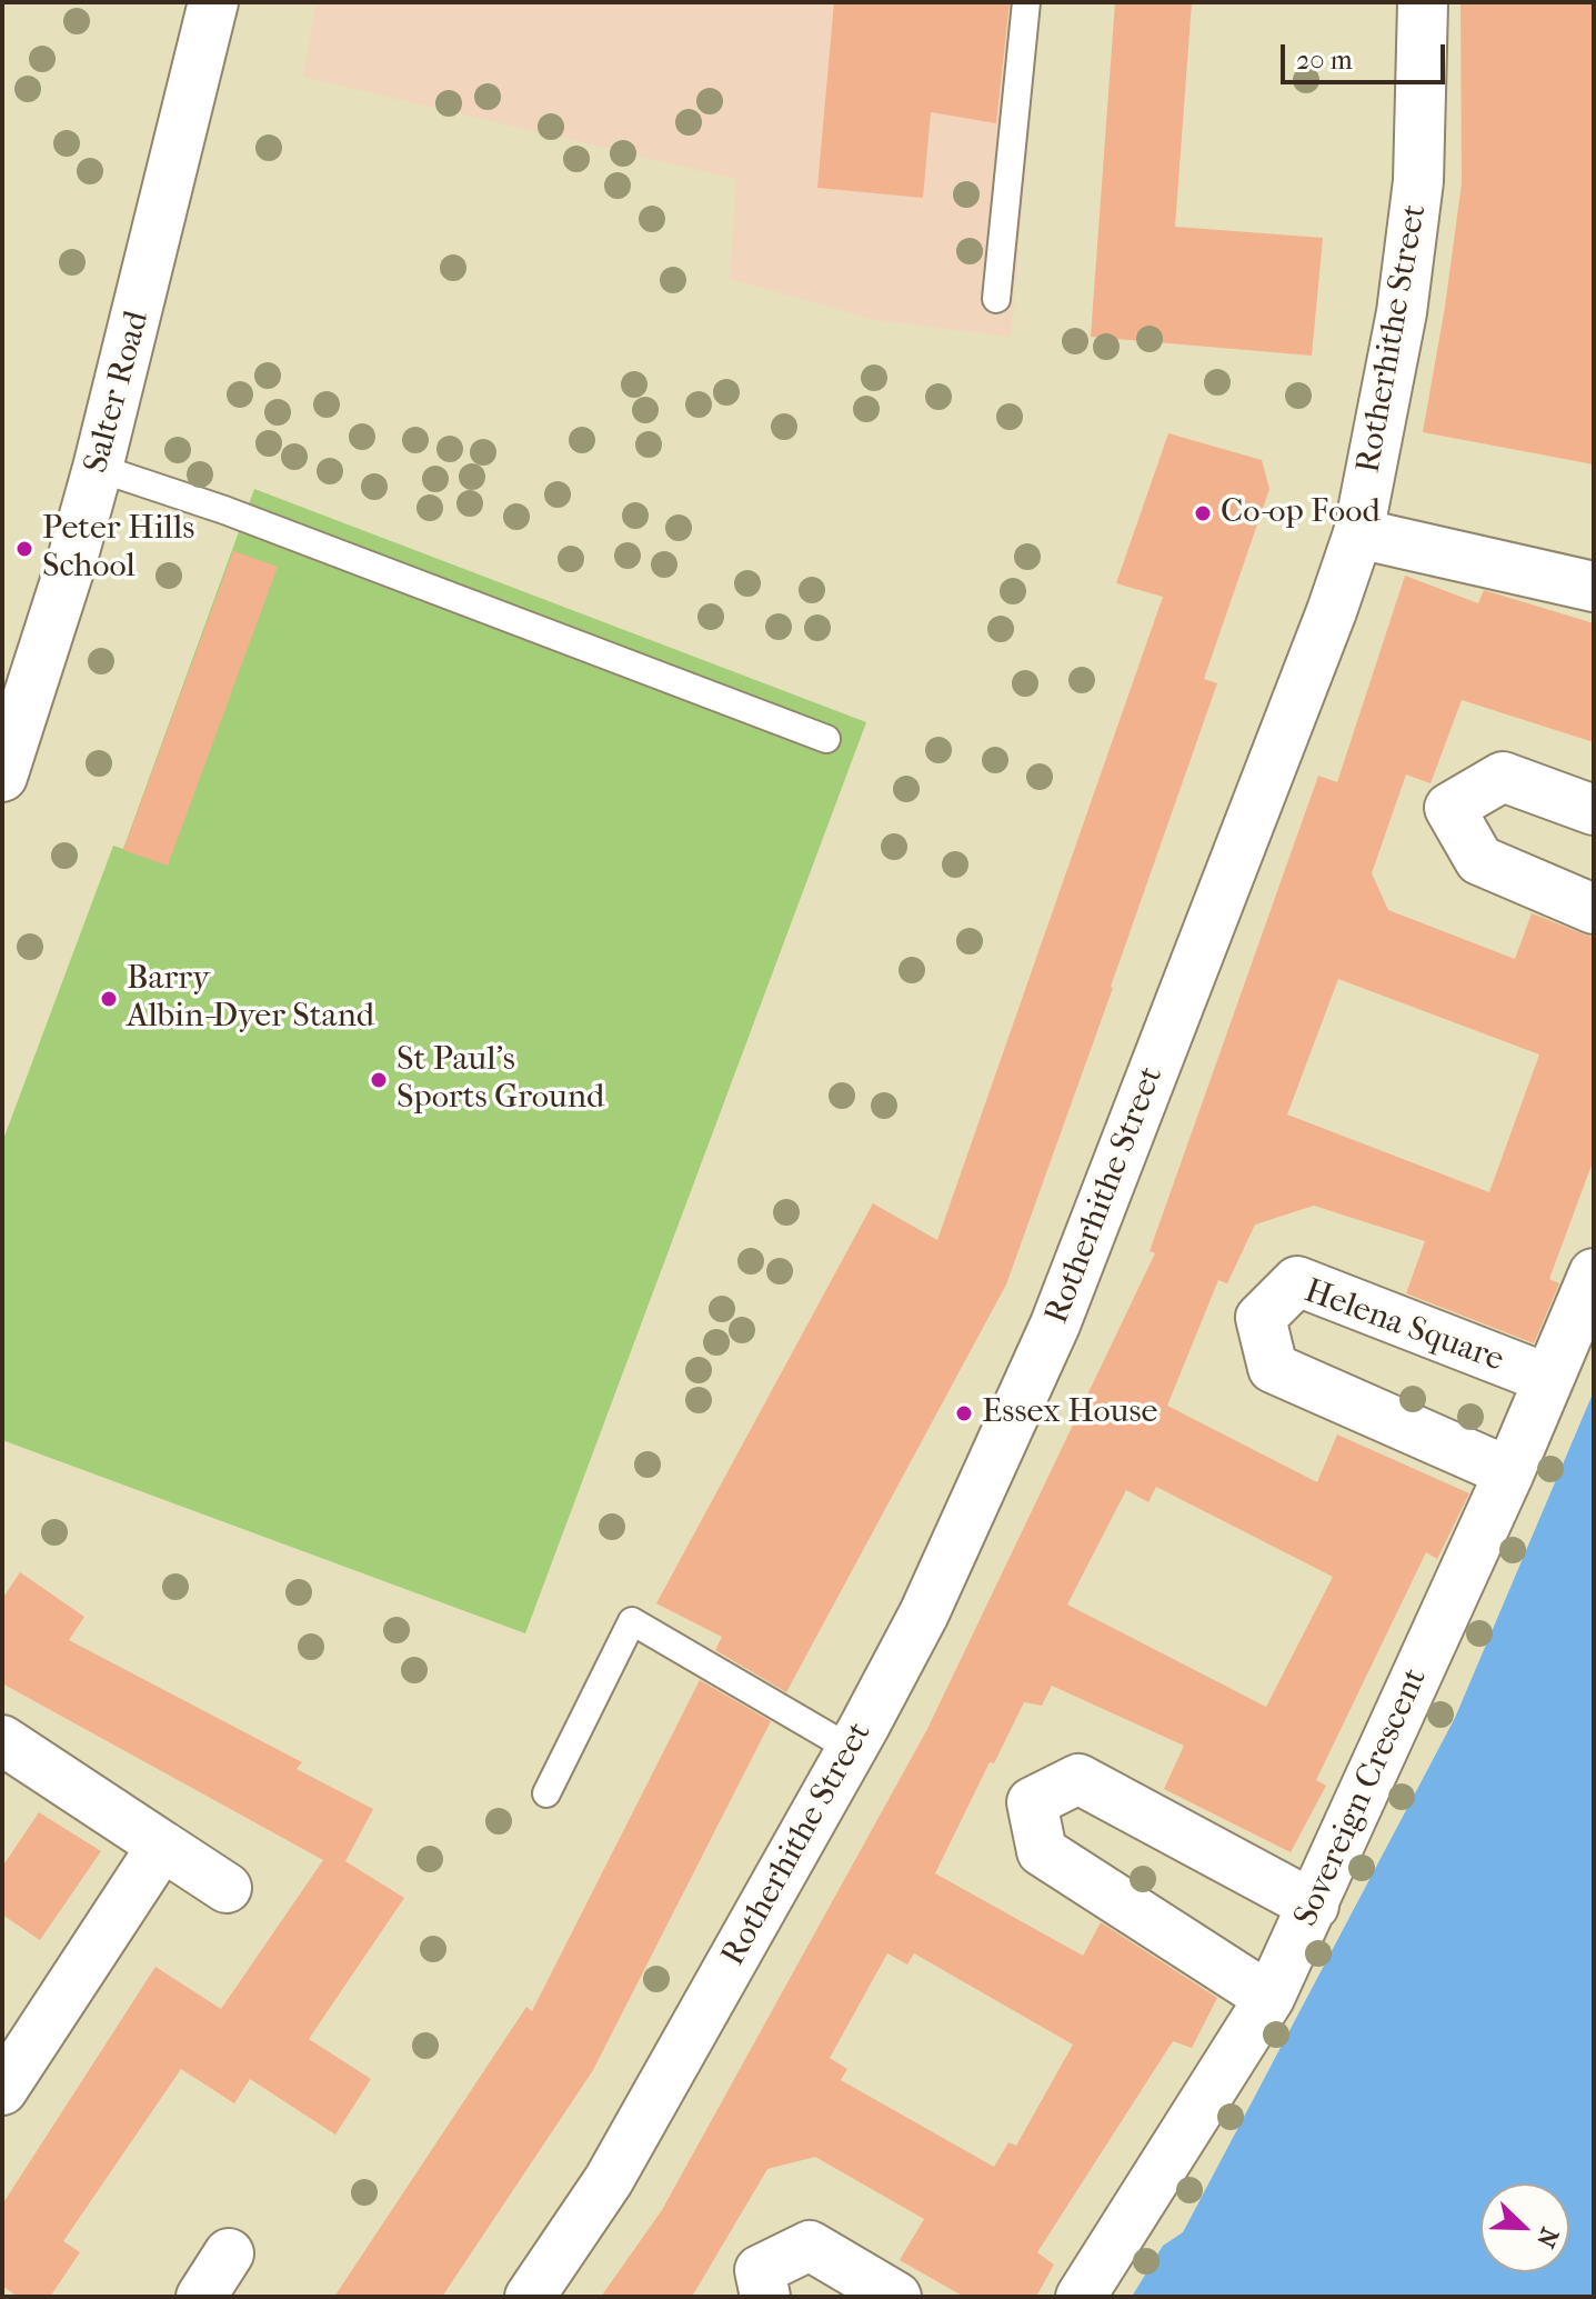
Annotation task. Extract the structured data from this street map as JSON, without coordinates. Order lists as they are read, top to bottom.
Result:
{
  "streets": {
    "street": [
      "Rotherhithe Street",
      "Salter Road",
      "Helena Square",
      "Sovereign Crescent"
    ]
  },
  "crossings": [
    ["Helena Square", "Sovereign Crescent"]
  ],
  "places": [
    "Co-op Food",
    "Peter Hills School",
    "Barry Albin-Dyer Stand",
    "St Paul's Sports Ground",
    "Essex House"
  ],
  "scale_bar": "20 m",
  "north": "bottom right"
}
